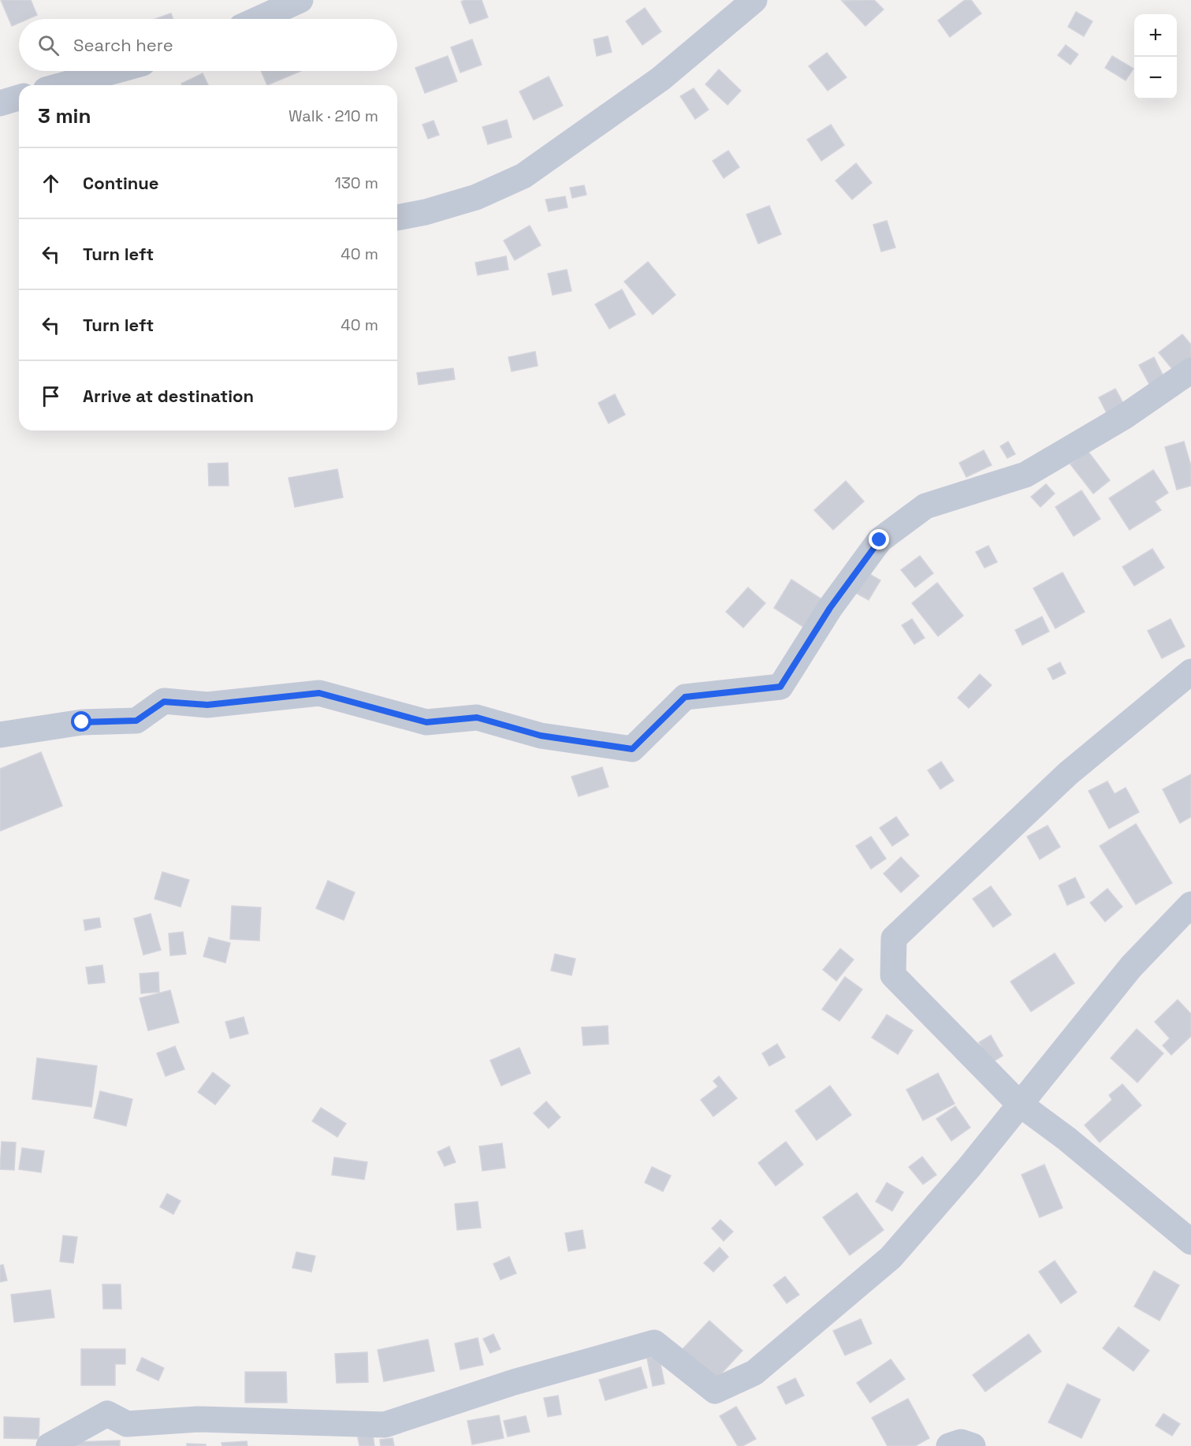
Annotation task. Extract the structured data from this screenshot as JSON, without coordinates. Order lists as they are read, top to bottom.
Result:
{
  "page": {
    "map_buttons": ["+", "−"],
    "search": "Search here",
    "heading": ["3 min", "Walk · 210 m"],
    "list": [
      ["Continue", "130 m"],
      ["Turn left", "40 m"],
      ["Turn left", "40 m"],
      "Arrive at destination"
    ]
  }
}
